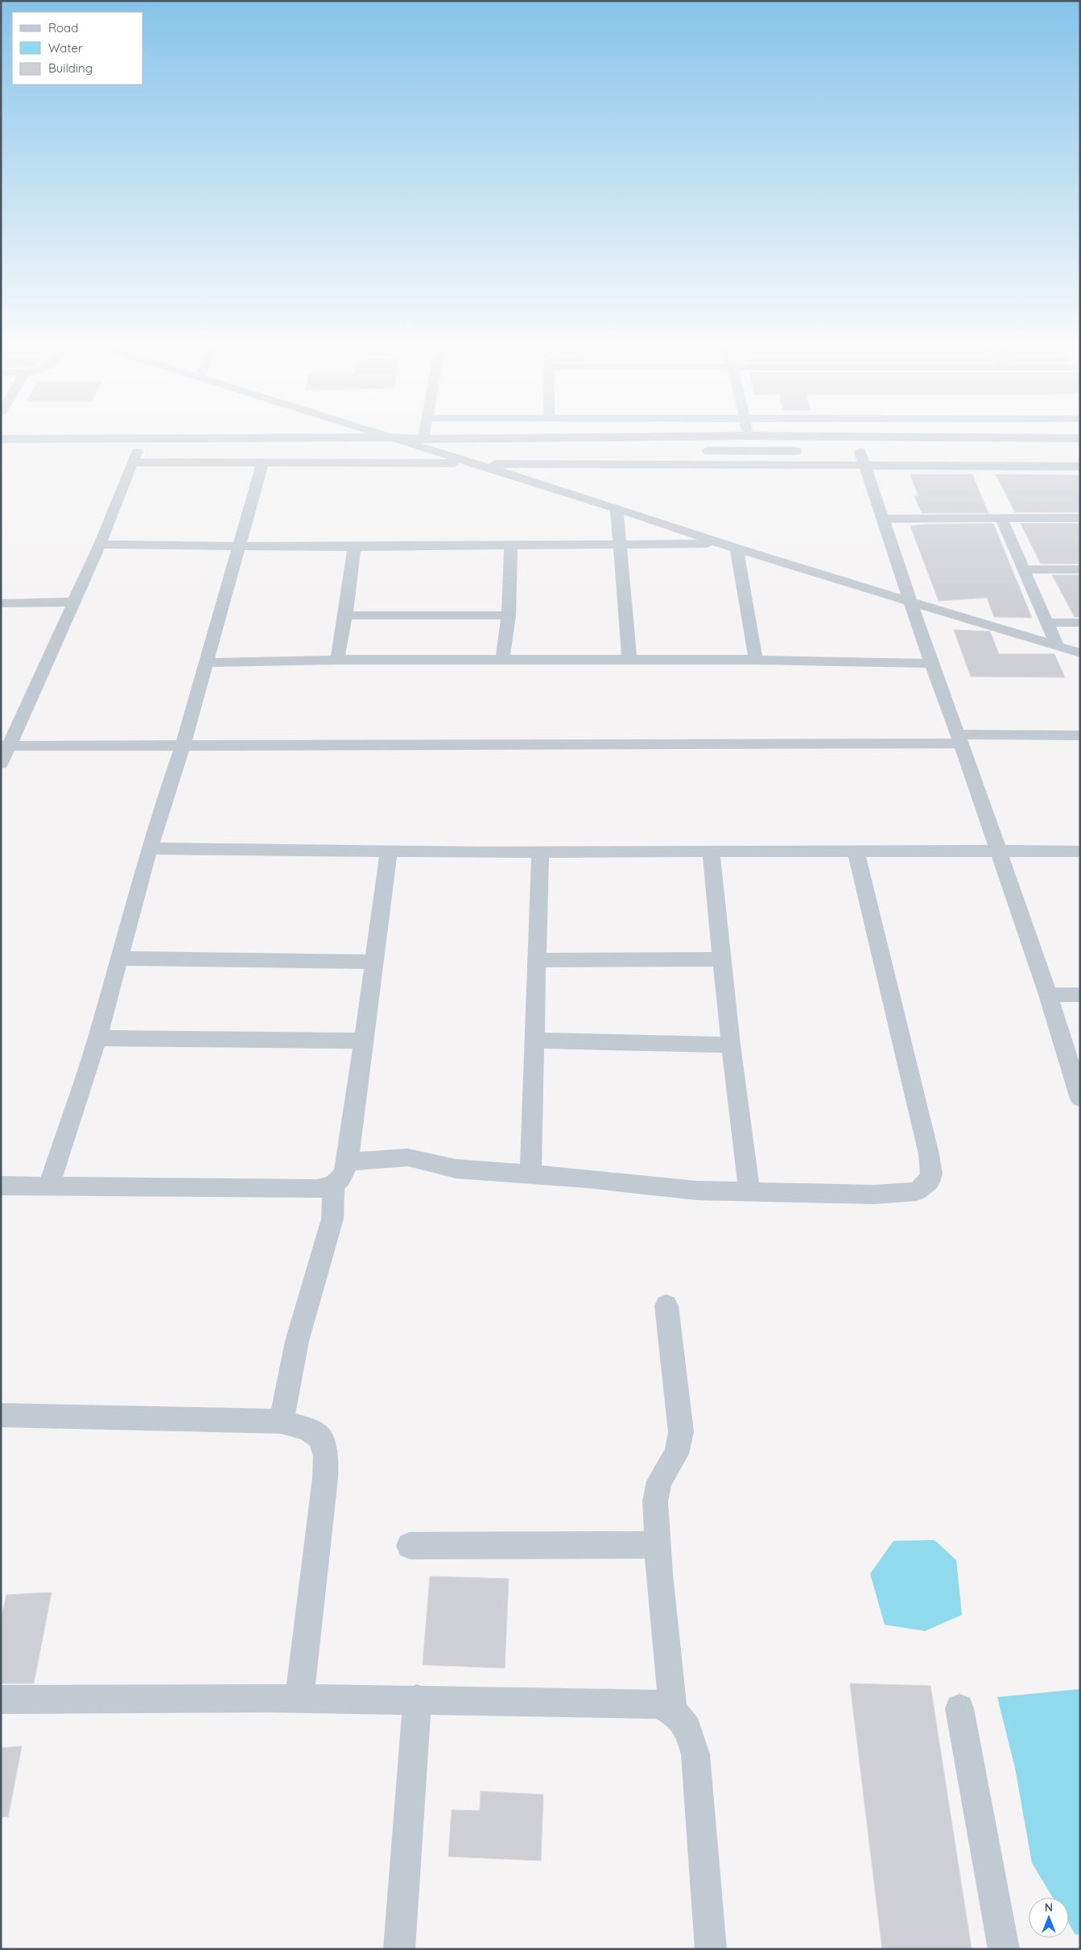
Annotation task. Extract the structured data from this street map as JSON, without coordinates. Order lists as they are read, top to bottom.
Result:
{
  "legend": ["Road", "Water", "Building"],
  "north": "top"
}
